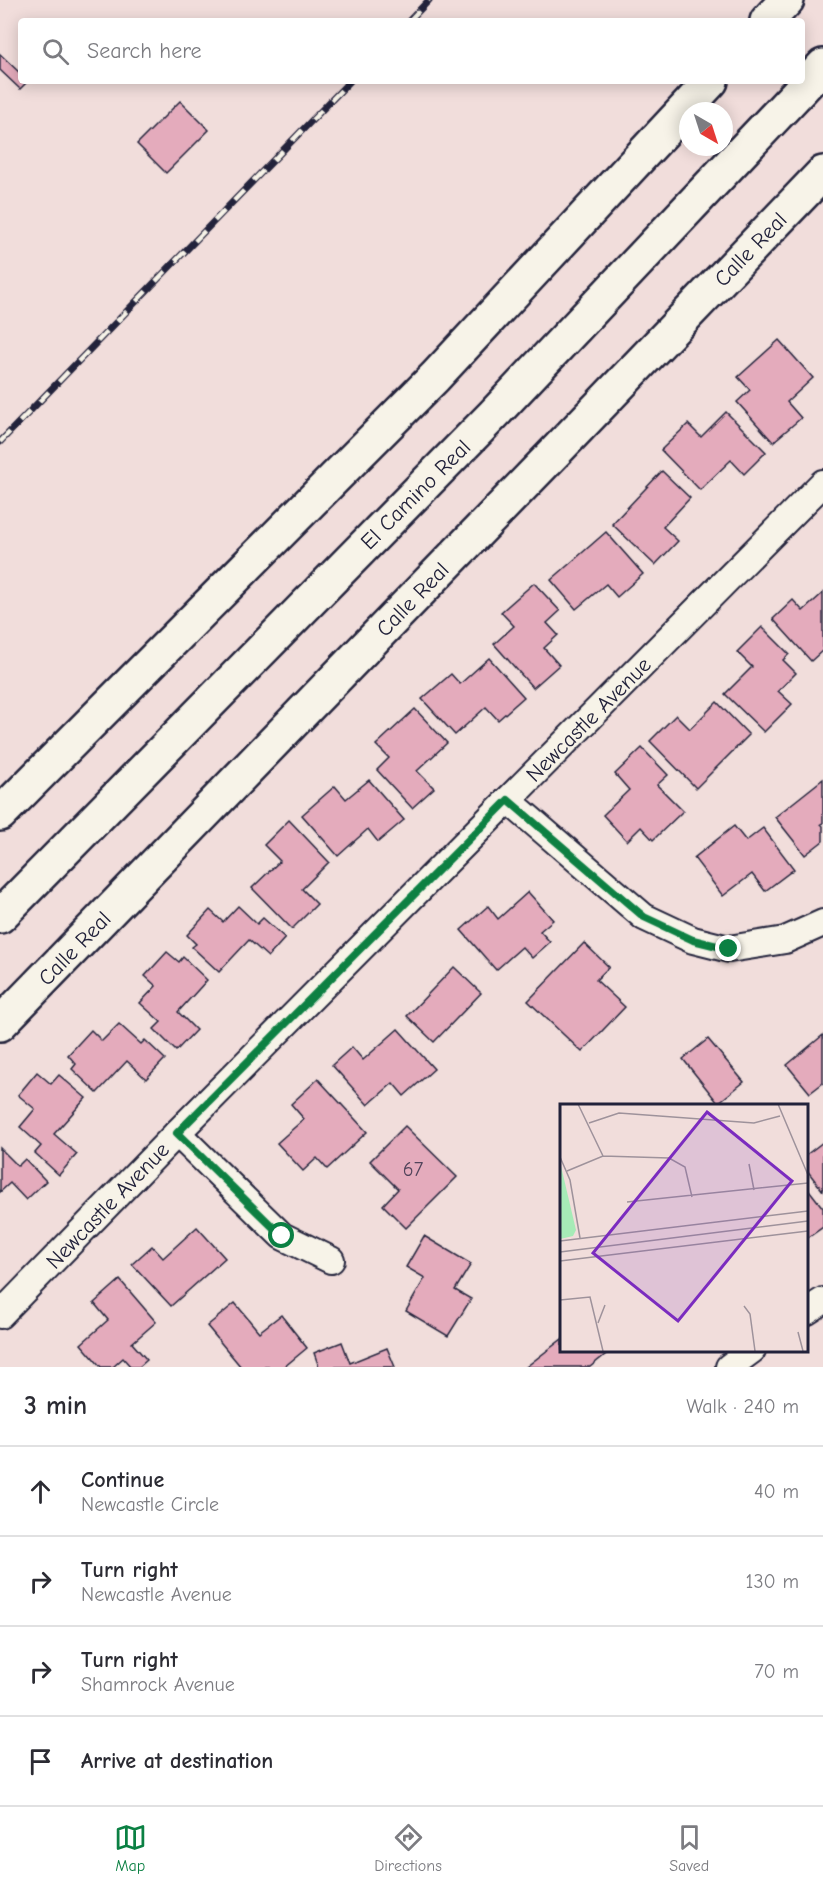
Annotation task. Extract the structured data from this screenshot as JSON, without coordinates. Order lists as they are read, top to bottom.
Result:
{
  "streets": {
    "main road": ["Calle Real", "El Camino Real"],
    "street": ["Newcastle Avenue"]
  },
  "house_numbers": ["67"],
  "north": "bottom right",
  "page": {
    "search": "Search here",
    "heading": ["3 min", "Walk · 240 m"],
    "list": [
      ["Continue", "Newcastle Circle", "40 m"],
      ["Turn right", "Newcastle Avenue", "130 m"],
      ["Turn right", "Shamrock Avenue", "70 m"],
      "Arrive at destination"
    ],
    "nav": ["Map", "Directions", "Saved"]
  }
}
